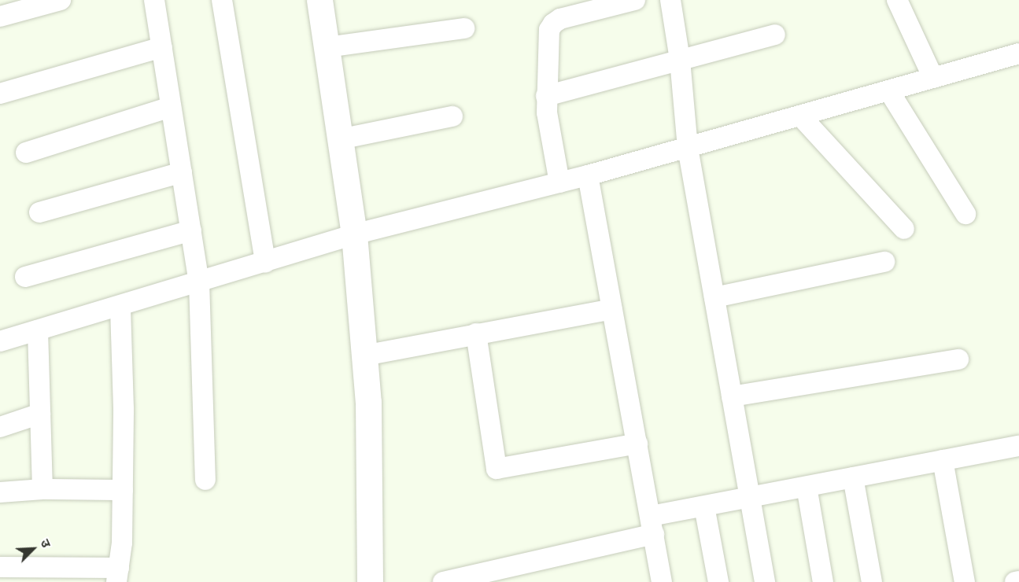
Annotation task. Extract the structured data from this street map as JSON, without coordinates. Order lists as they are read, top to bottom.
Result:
{
  "north": "top right"
}
